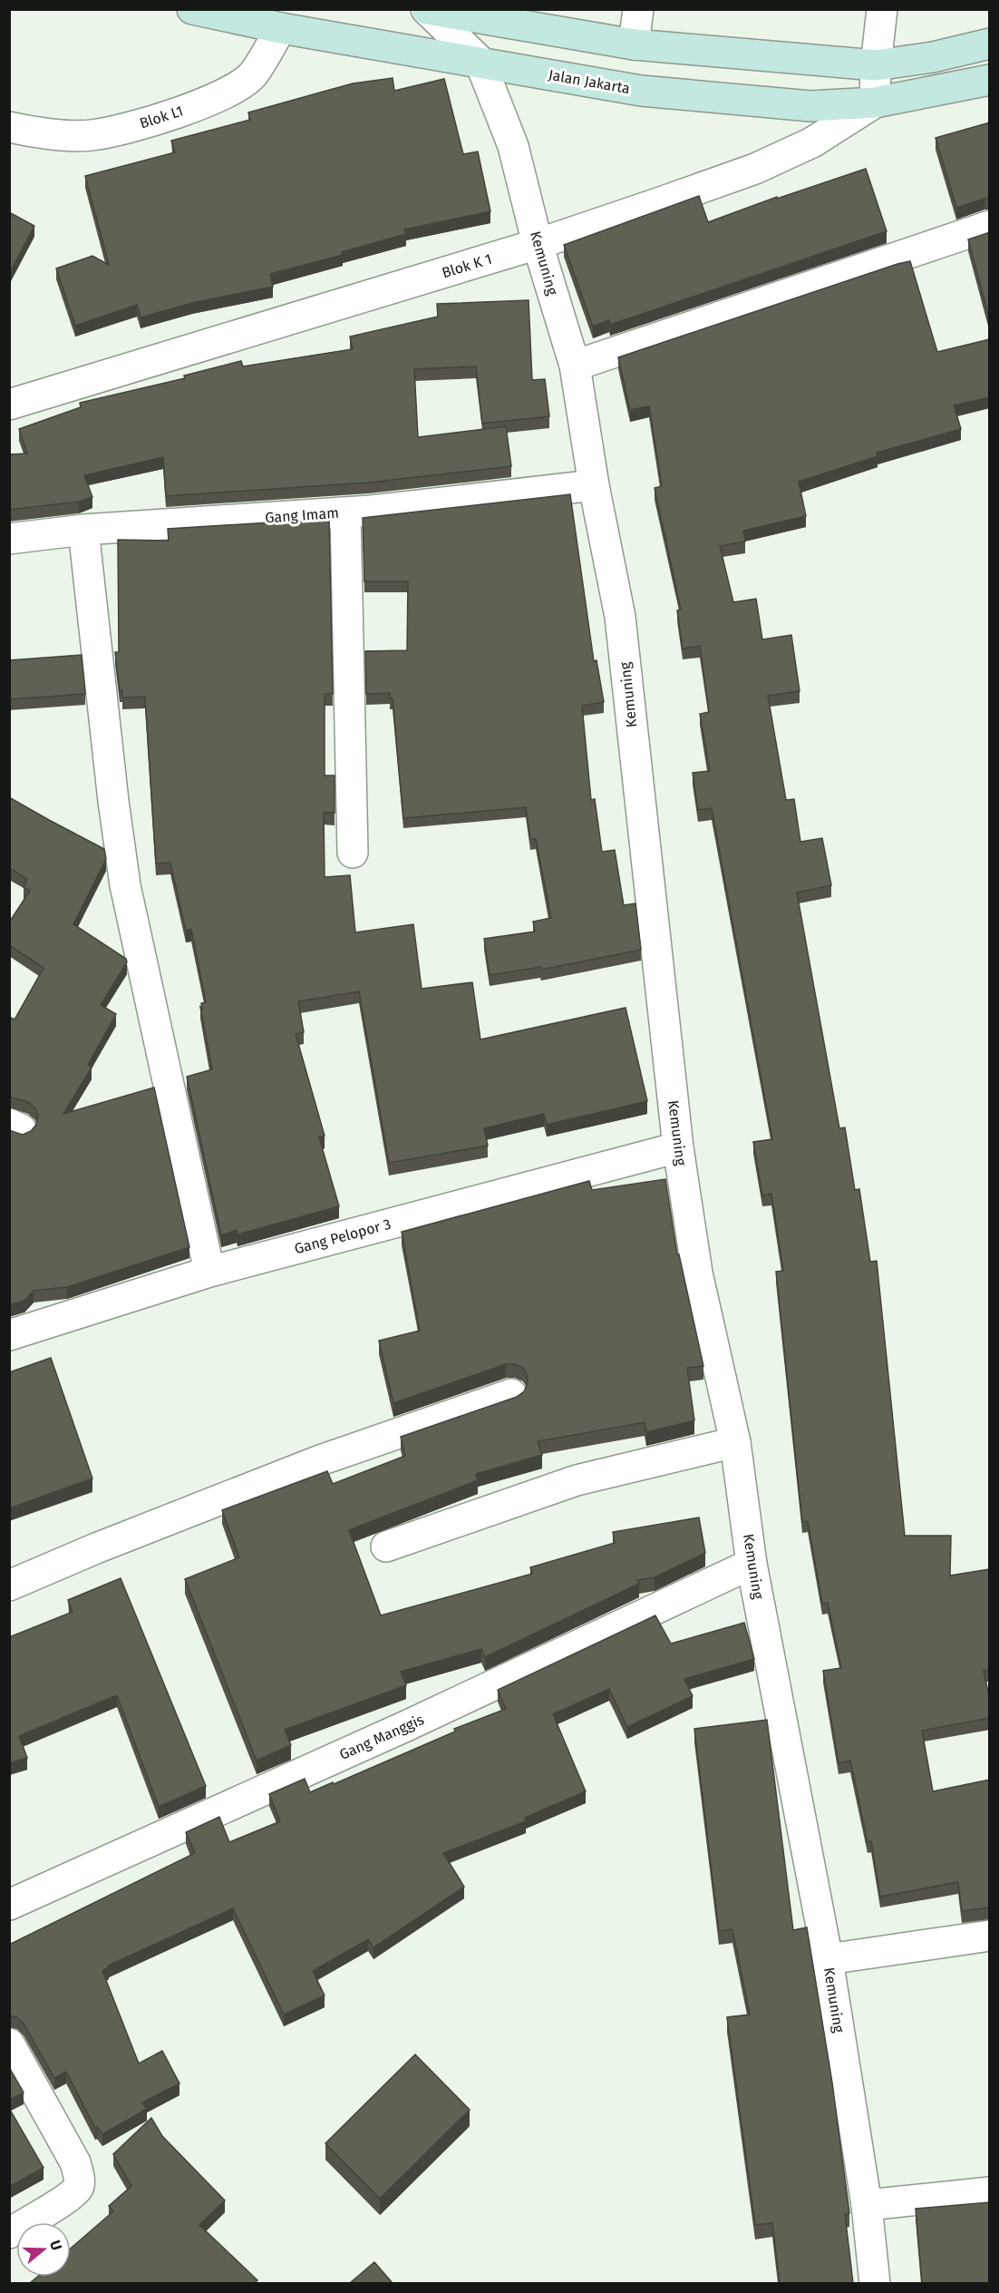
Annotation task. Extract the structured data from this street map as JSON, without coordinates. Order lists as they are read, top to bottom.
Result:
{
  "streets": {
    "main road": ["Jalan Jakarta"],
    "street": [
      "Blok L1",
      "Kemuning",
      "Blok K 1",
      "Gang Imam",
      "Gang Pelopor 3",
      "Gang Manggis"
    ]
  },
  "crossings": [
    ["Jalan Jakarta", "Blok L1"],
    ["Jalan Jakarta", "Kemuning"],
    ["Jalan Jakarta", "Blok K 1"],
    ["Kemuning", "Blok K 1"],
    ["Kemuning", "Gang Imam"],
    ["Kemuning", "Gang Pelopor 3"],
    ["Kemuning", "Gang Manggis"]
  ],
  "north": "right"
}
